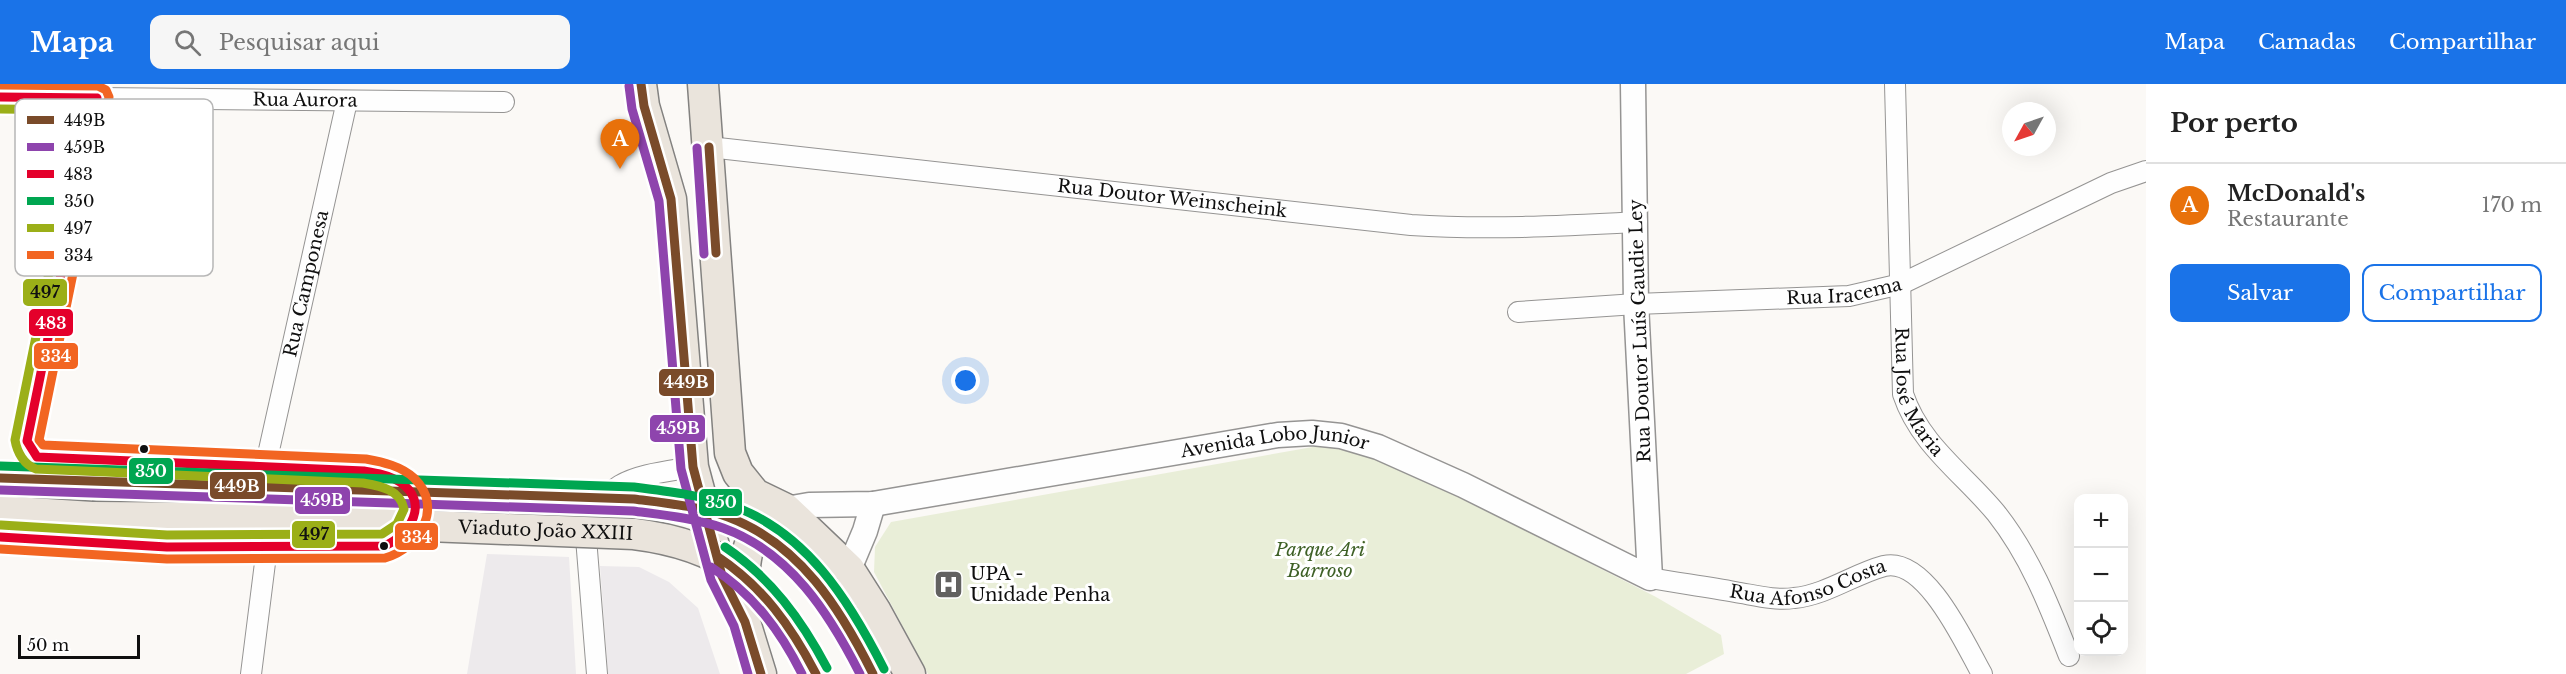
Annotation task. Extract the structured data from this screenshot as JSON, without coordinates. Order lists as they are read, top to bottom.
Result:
{
  "streets": {
    "main road": ["Rua Aurora", "Viaduto João XXIII"],
    "street": [
      "Rua Doutor Weinscheink",
      "Rua Camponesa",
      "Rua Iracema",
      "Rua Doutor Luís Gaudie Ley",
      "Rua José Maria",
      "Avenida Lobo Junior",
      "Rua Afonso Costa"
    ]
  },
  "crossings": [
    ["Rua Aurora", "Rua Camponesa"],
    ["Rua Doutor Weinscheink", "Rua Doutor Luís Gaudie Ley"],
    ["Rua Iracema", "Rua Doutor Luís Gaudie Ley"],
    ["Rua Iracema", "Rua José Maria"],
    ["Rua Doutor Luís Gaudie Ley", "Avenida Lobo Junior"],
    ["Rua Doutor Luís Gaudie Ley", "Rua Afonso Costa"],
    ["Avenida Lobo Junior", "Rua Afonso Costa"]
  ],
  "parks": ["Parque Ari Barroso"],
  "places": {
    "hospital": ["UPA - Unidade Penha"]
  },
  "lines": [
    "transit line 449B",
    "transit line 334",
    "transit line 459B",
    "transit line 483",
    "transit line 497",
    "transit line 350"
  ],
  "legend": [
    "449B",
    "459B",
    "483",
    "350",
    "497",
    "334"
  ],
  "scale_bar": "50 m",
  "north": "bottom left",
  "page": {
    "header": "Mapa",
    "search": "Pesquisar aqui",
    "nav": ["Mapa", "Camadas", "Compartilhar"],
    "heading": "Por perto",
    "pins": "A",
    "list": [
      {
        "mark": "A",
        "name": "McDonald's",
        "note": "Restaurante",
        "value": "170 m"
      }
    ],
    "buttons": ["Salvar", "Compartilhar"],
    "map_buttons": ["+", "−"],
    "scale": "50 m"
  }
}
